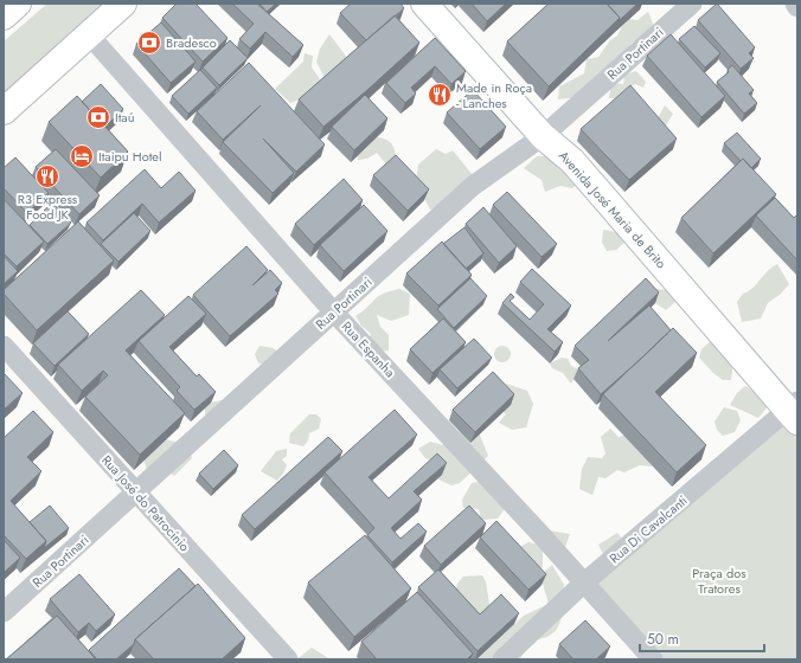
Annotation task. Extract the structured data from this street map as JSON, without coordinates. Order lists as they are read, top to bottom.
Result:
{
  "streets": {
    "main road": ["Avenida José Maria de Brito"],
    "street": [
      "Rua Portinari",
      "Rua Espanha",
      "Rua José do Patrocínio",
      "Rua Di Cavalcanti"
    ]
  },
  "crossings": [
    ["Rua Portinari", "Avenida José Maria de Brito"],
    ["Rua Portinari", "Rua Espanha"],
    ["Rua Portinari", "Rua José do Patrocínio"],
    ["Avenida José Maria de Brito", "Rua Di Cavalcanti"],
    ["Rua Espanha", "Rua Di Cavalcanti"]
  ],
  "parks": ["Praça dos Tratores"],
  "places": {
    "bank": ["Bradesco", "Itaú"],
    "restaurant": ["Made in Roça - Lanches", "R3 Express Food JK"],
    "hotel": ["Itaipu Hotel"]
  },
  "scale_bar": "50 m"
}
